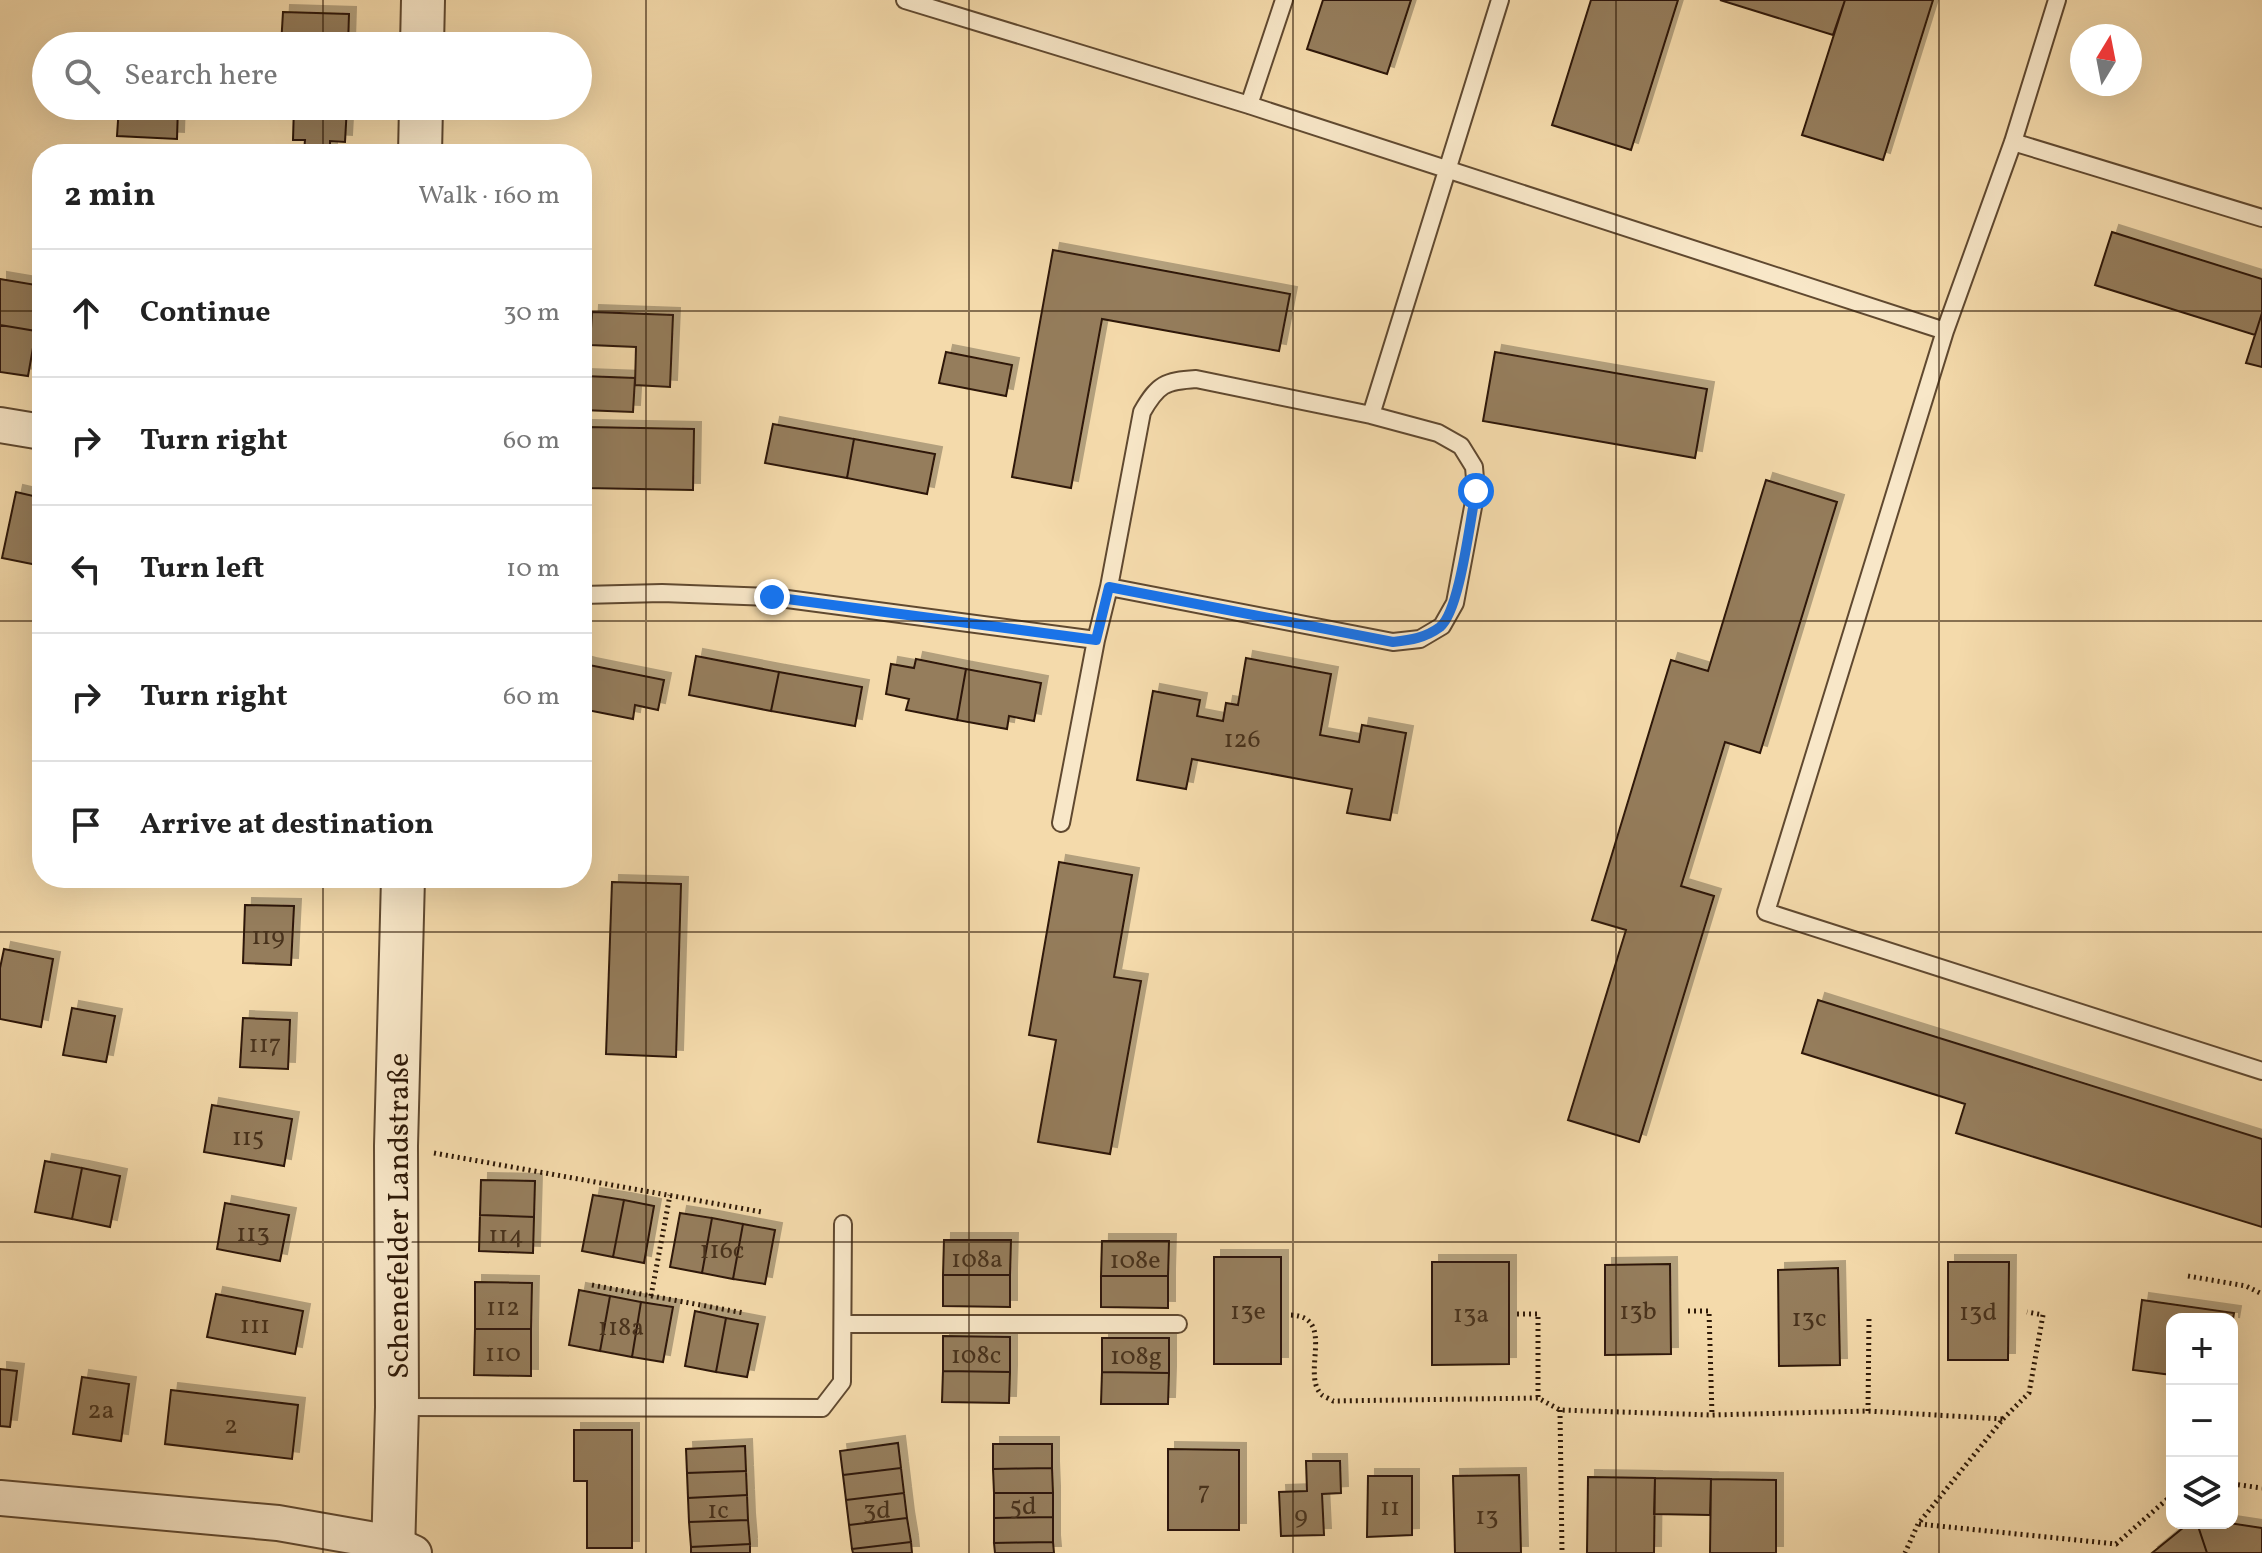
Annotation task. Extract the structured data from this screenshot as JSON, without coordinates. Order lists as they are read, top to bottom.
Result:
{
  "streets": {
    "street": ["Schenefelder Landstraße"]
  },
  "house_numbers": [
    "126",
    "119",
    "117",
    "115",
    "113",
    "114",
    "116c",
    "108a",
    "108e",
    "112",
    "13e",
    "13b",
    "13d",
    "13a",
    "13c",
    "111",
    "118a",
    "110",
    "108c",
    "108g",
    "2a",
    "2",
    "7",
    "5d",
    "11",
    "1c",
    "3d",
    "9",
    "13"
  ],
  "north": "top",
  "page": {
    "search": "Search here",
    "heading": ["2 min", "Walk · 160 m"],
    "list": [
      ["Continue", "30 m"],
      ["Turn right", "60 m"],
      ["Turn left", "10 m"],
      ["Turn right", "60 m"],
      "Arrive at destination"
    ],
    "map_buttons": ["+", "−"]
  }
}
